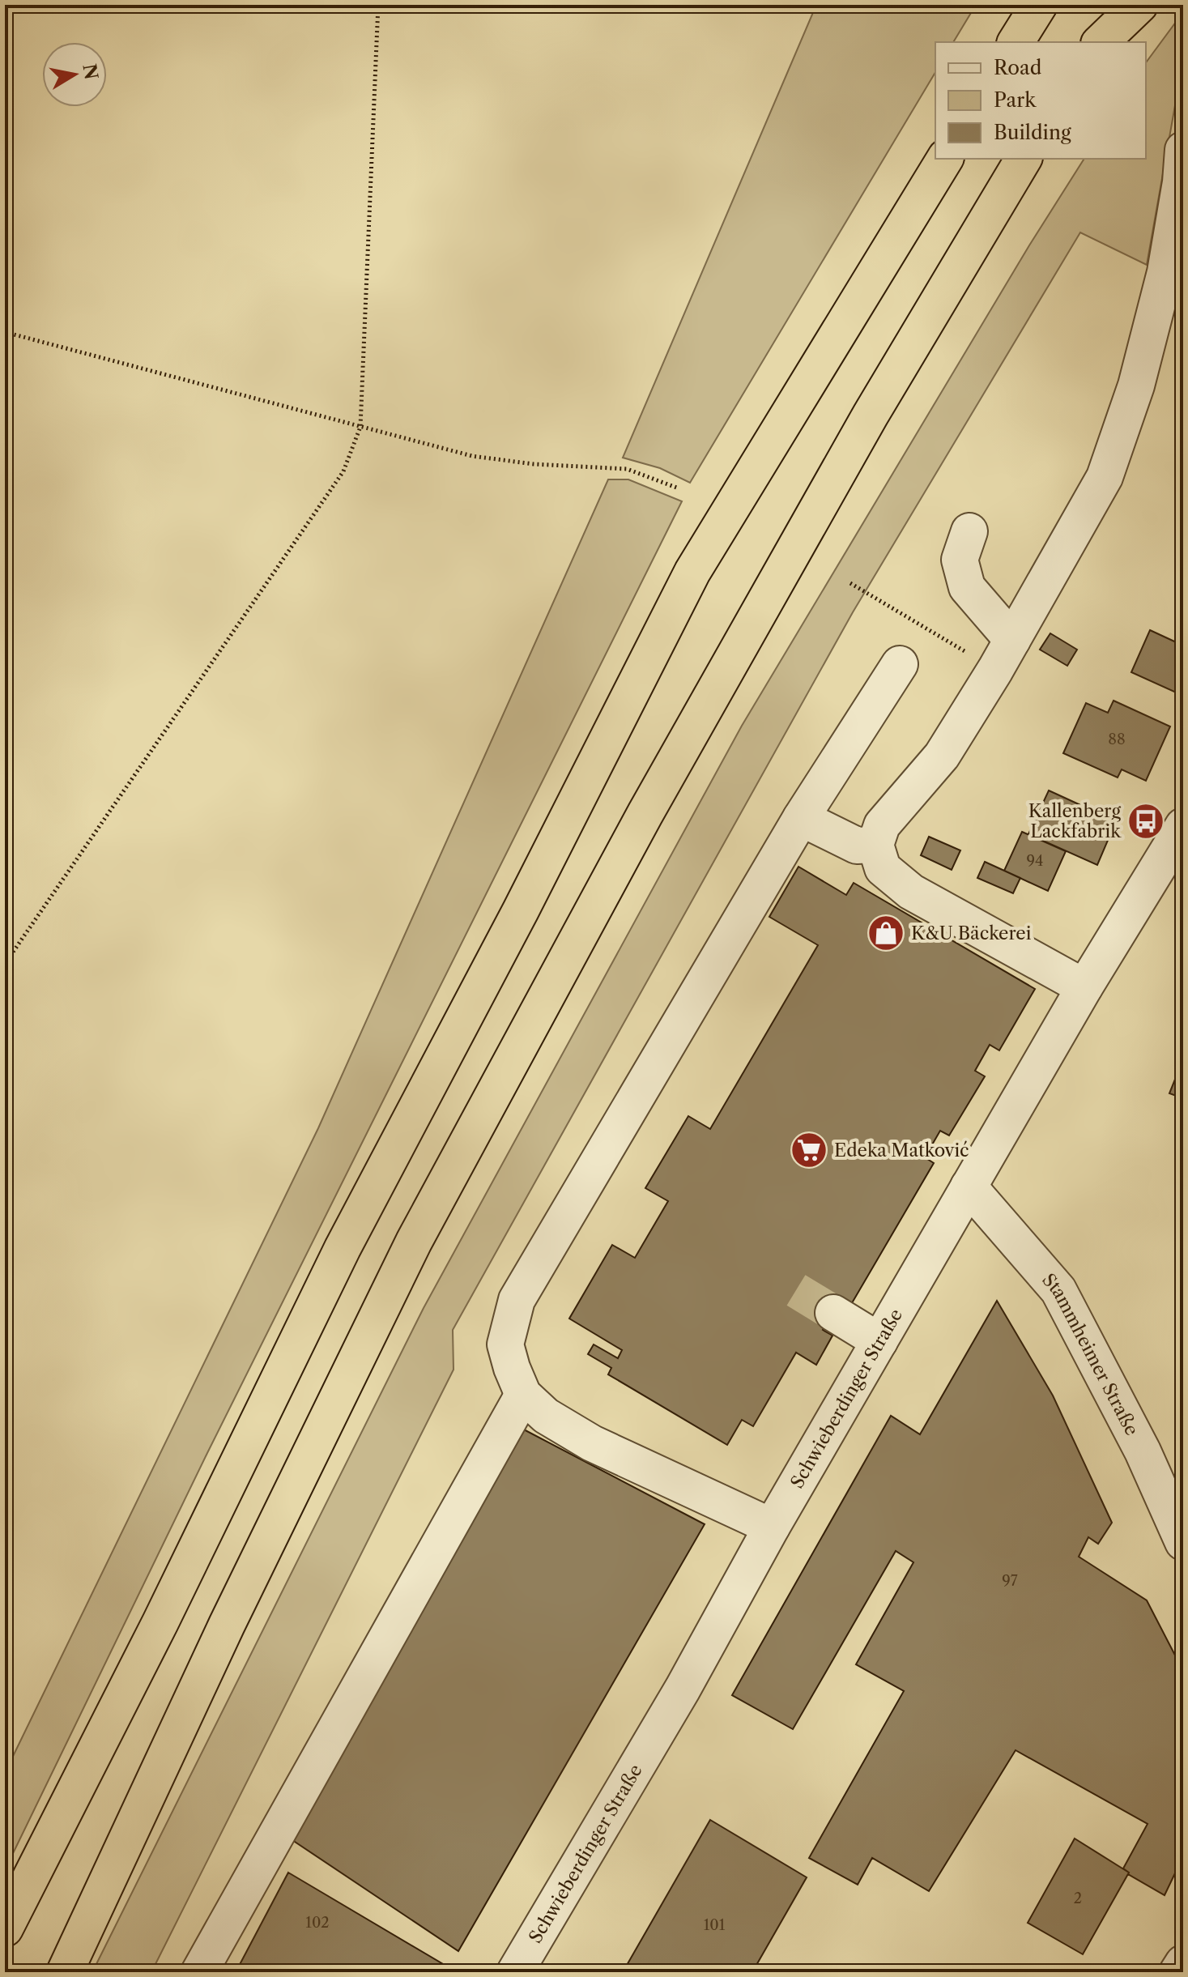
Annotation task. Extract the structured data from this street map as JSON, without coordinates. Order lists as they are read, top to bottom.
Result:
{
  "streets": {
    "street": ["Stammheimer Straße", "Schwieberdinger Straße"]
  },
  "crossings": [
    ["Stammheimer Straße", "Schwieberdinger Straße"]
  ],
  "places": {
    "bus stop": ["Kallenberg Lackfabrik"],
    "shop": ["K&U Bäckerei"],
    "supermarket": ["Edeka Matković"]
  },
  "house_numbers": [
    "88",
    "94",
    "97",
    "2",
    "102",
    "101"
  ],
  "legend": ["Road", "Park", "Building"],
  "north": "right"
}
